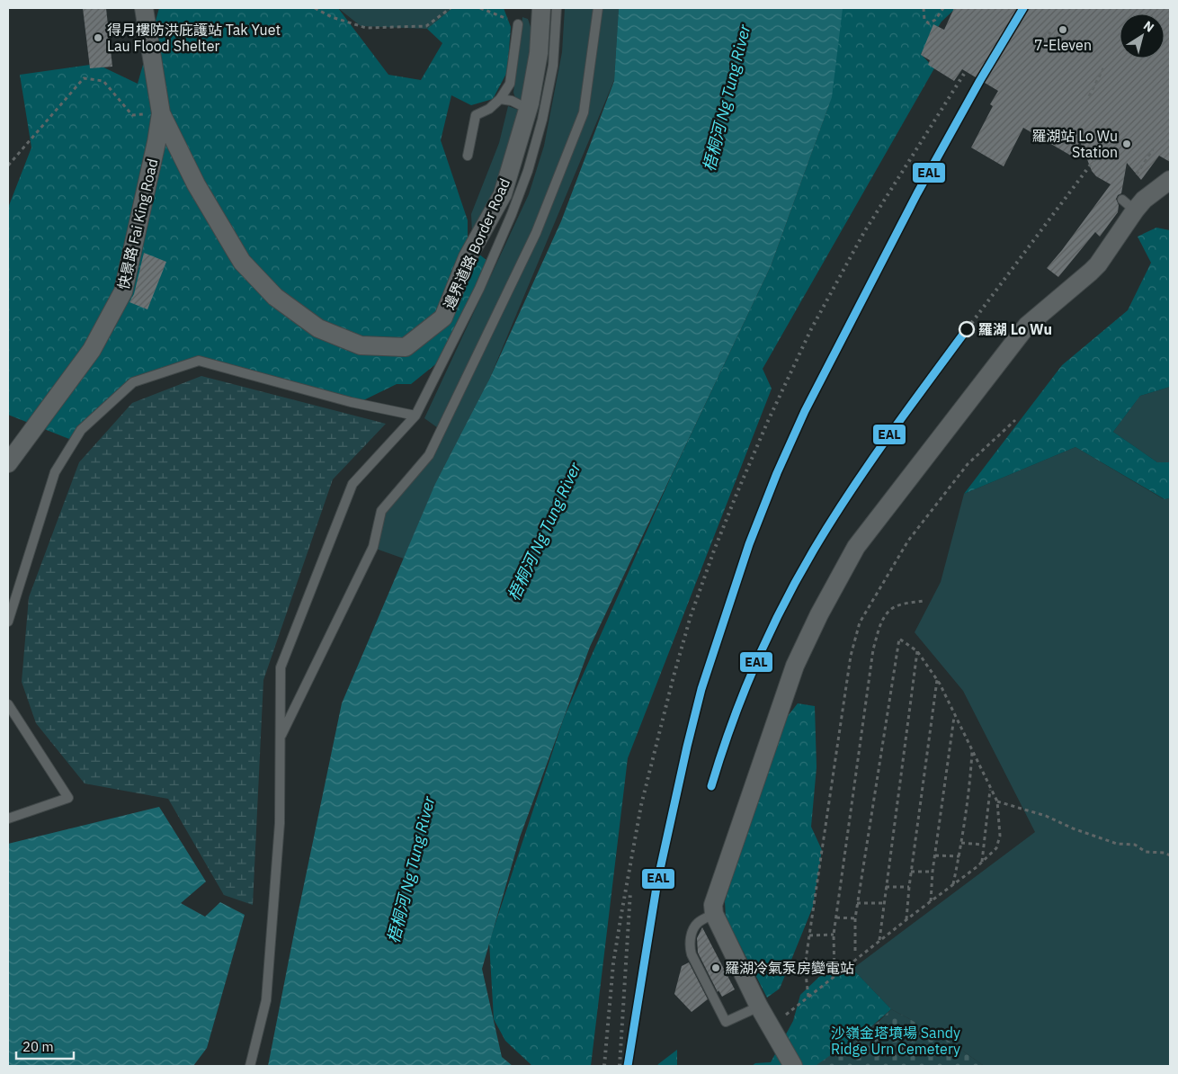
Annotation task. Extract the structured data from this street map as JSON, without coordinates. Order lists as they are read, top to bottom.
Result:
{
  "streets": {
    "street": ["快景路 Fai King Road", "邊界道路 Border Road"]
  },
  "crossings": [
    ["快景路 Fai King Road", "邊界道路 Border Road"]
  ],
  "water": ["梧桐河 Ng Tung River"],
  "parks": ["沙嶺金塔墳場 Sandy Ridge Urn Cemetery"],
  "places": [
    "7-Eleven",
    "得月樓防洪庇護站 Tak Yuet Lau Flood Shelter",
    "羅湖站 Lo Wu Station",
    "羅湖 Lo Wu",
    "羅湖冷氣泵房變電站"
  ],
  "lines": ["transit line EAL"],
  "scale_bar": "20 m",
  "north": "top right"
}
